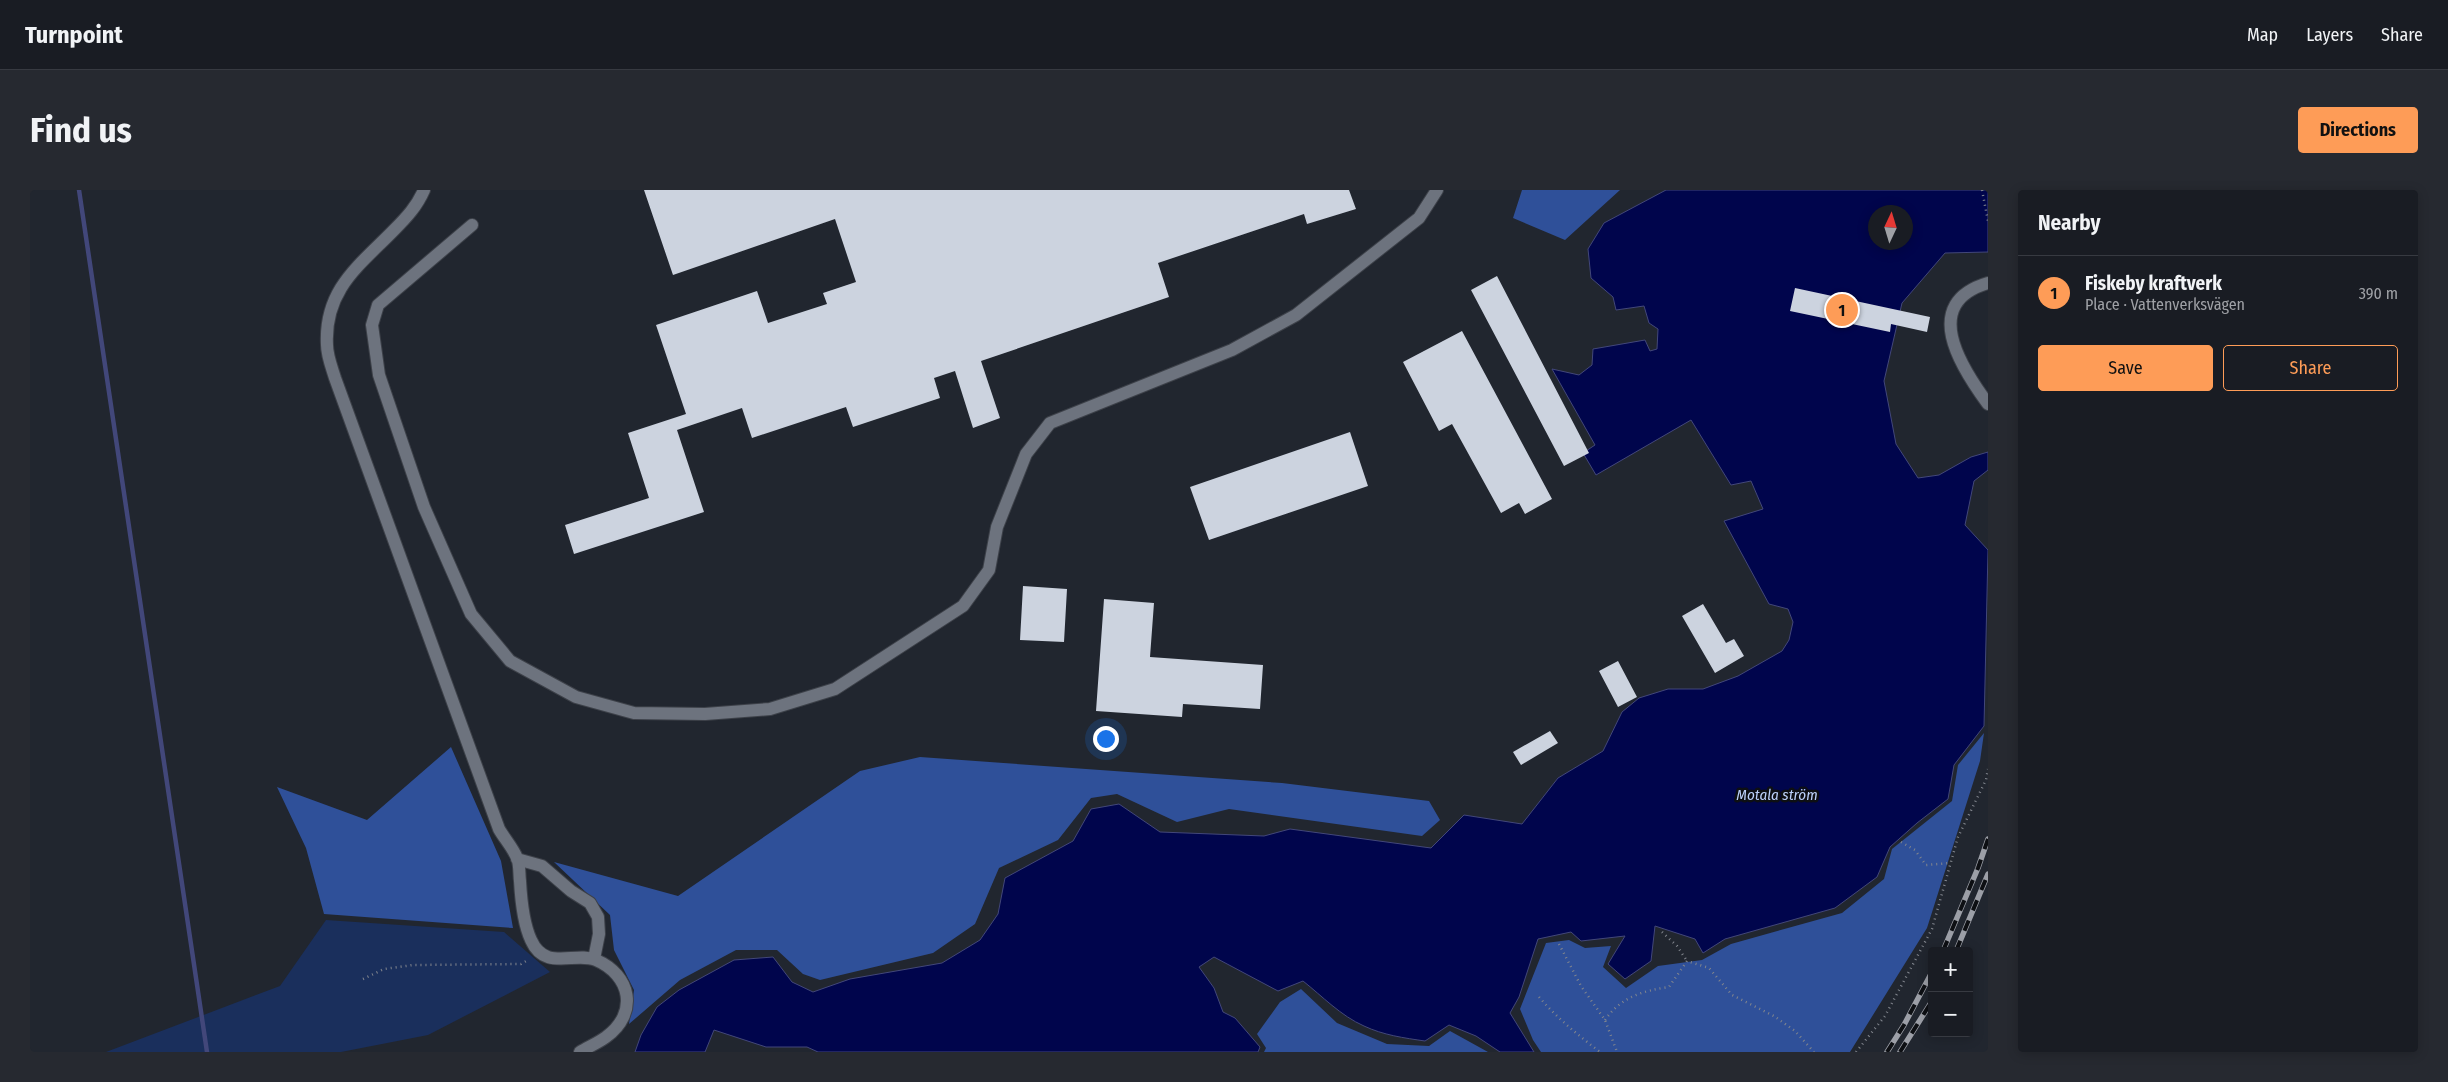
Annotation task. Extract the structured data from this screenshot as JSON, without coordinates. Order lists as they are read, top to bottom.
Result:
{
  "water": ["Motala ström"],
  "north": "top",
  "page": {
    "header": "Turnpoint",
    "nav": ["Map", "Layers", "Share"],
    "buttons": [
      "Directions",
      ["Save", "Share"]
    ],
    "title": "Find us",
    "heading": "Nearby",
    "list": [
      {
        "mark": "1",
        "name": "Fiskeby kraftverk",
        "note": "Place · Vattenverksvägen",
        "value": "390 m"
      }
    ],
    "pins": "1",
    "map_buttons": ["+", "−"]
  }
}
